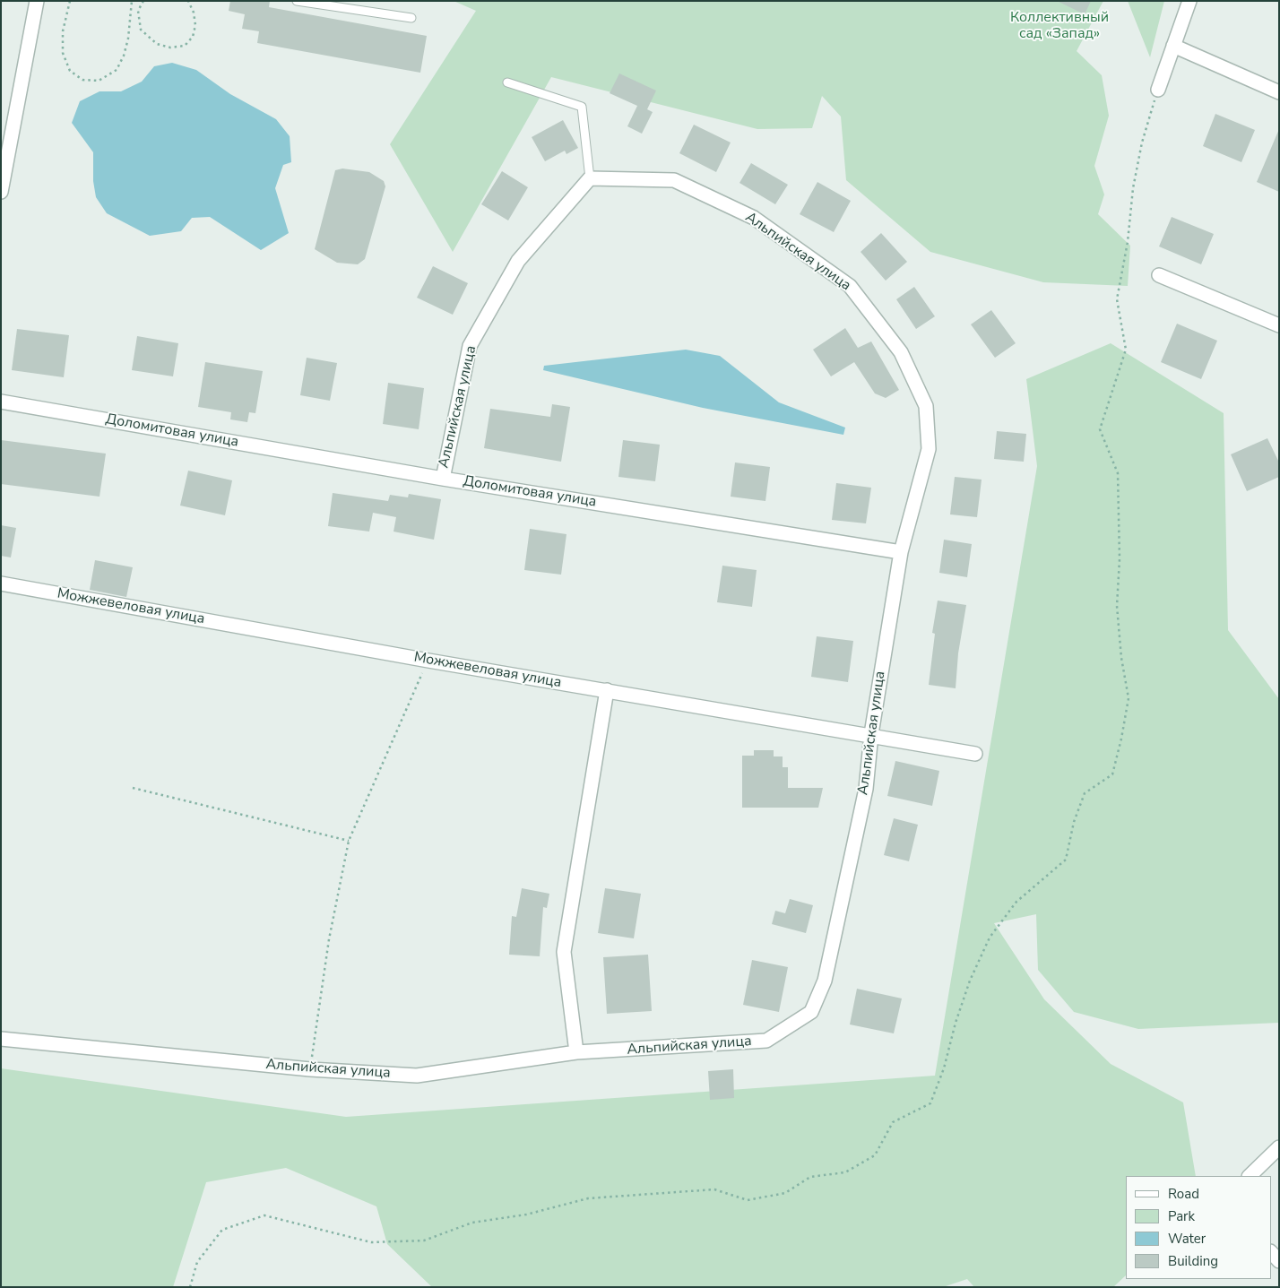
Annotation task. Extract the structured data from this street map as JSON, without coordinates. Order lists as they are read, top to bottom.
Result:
{
  "streets": {
    "street": ["Альпийская улица", "Доломитовая улица", "Можжевеловая улица"]
  },
  "crossings": [
    ["Альпийская улица", "Доломитовая улица"],
    ["Альпийская улица", "Можжевеловая улица"]
  ],
  "parks": ["Коллективный сад «Запад»"],
  "legend": [
    "Road",
    "Park",
    "Water",
    "Building"
  ]
}
